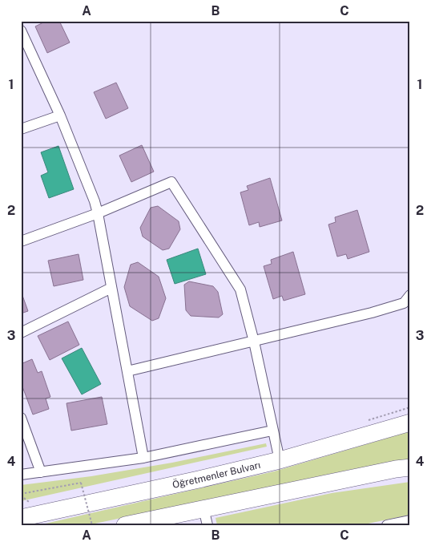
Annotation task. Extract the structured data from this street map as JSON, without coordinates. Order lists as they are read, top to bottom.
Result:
{
  "streets": {
    "main road": ["Öğretmenler Bulvarı"]
  },
  "grid": {
    "columns": ["A", "B", "C"],
    "rows": [
      "1",
      "2",
      "3",
      "4"
    ]
  }
}
